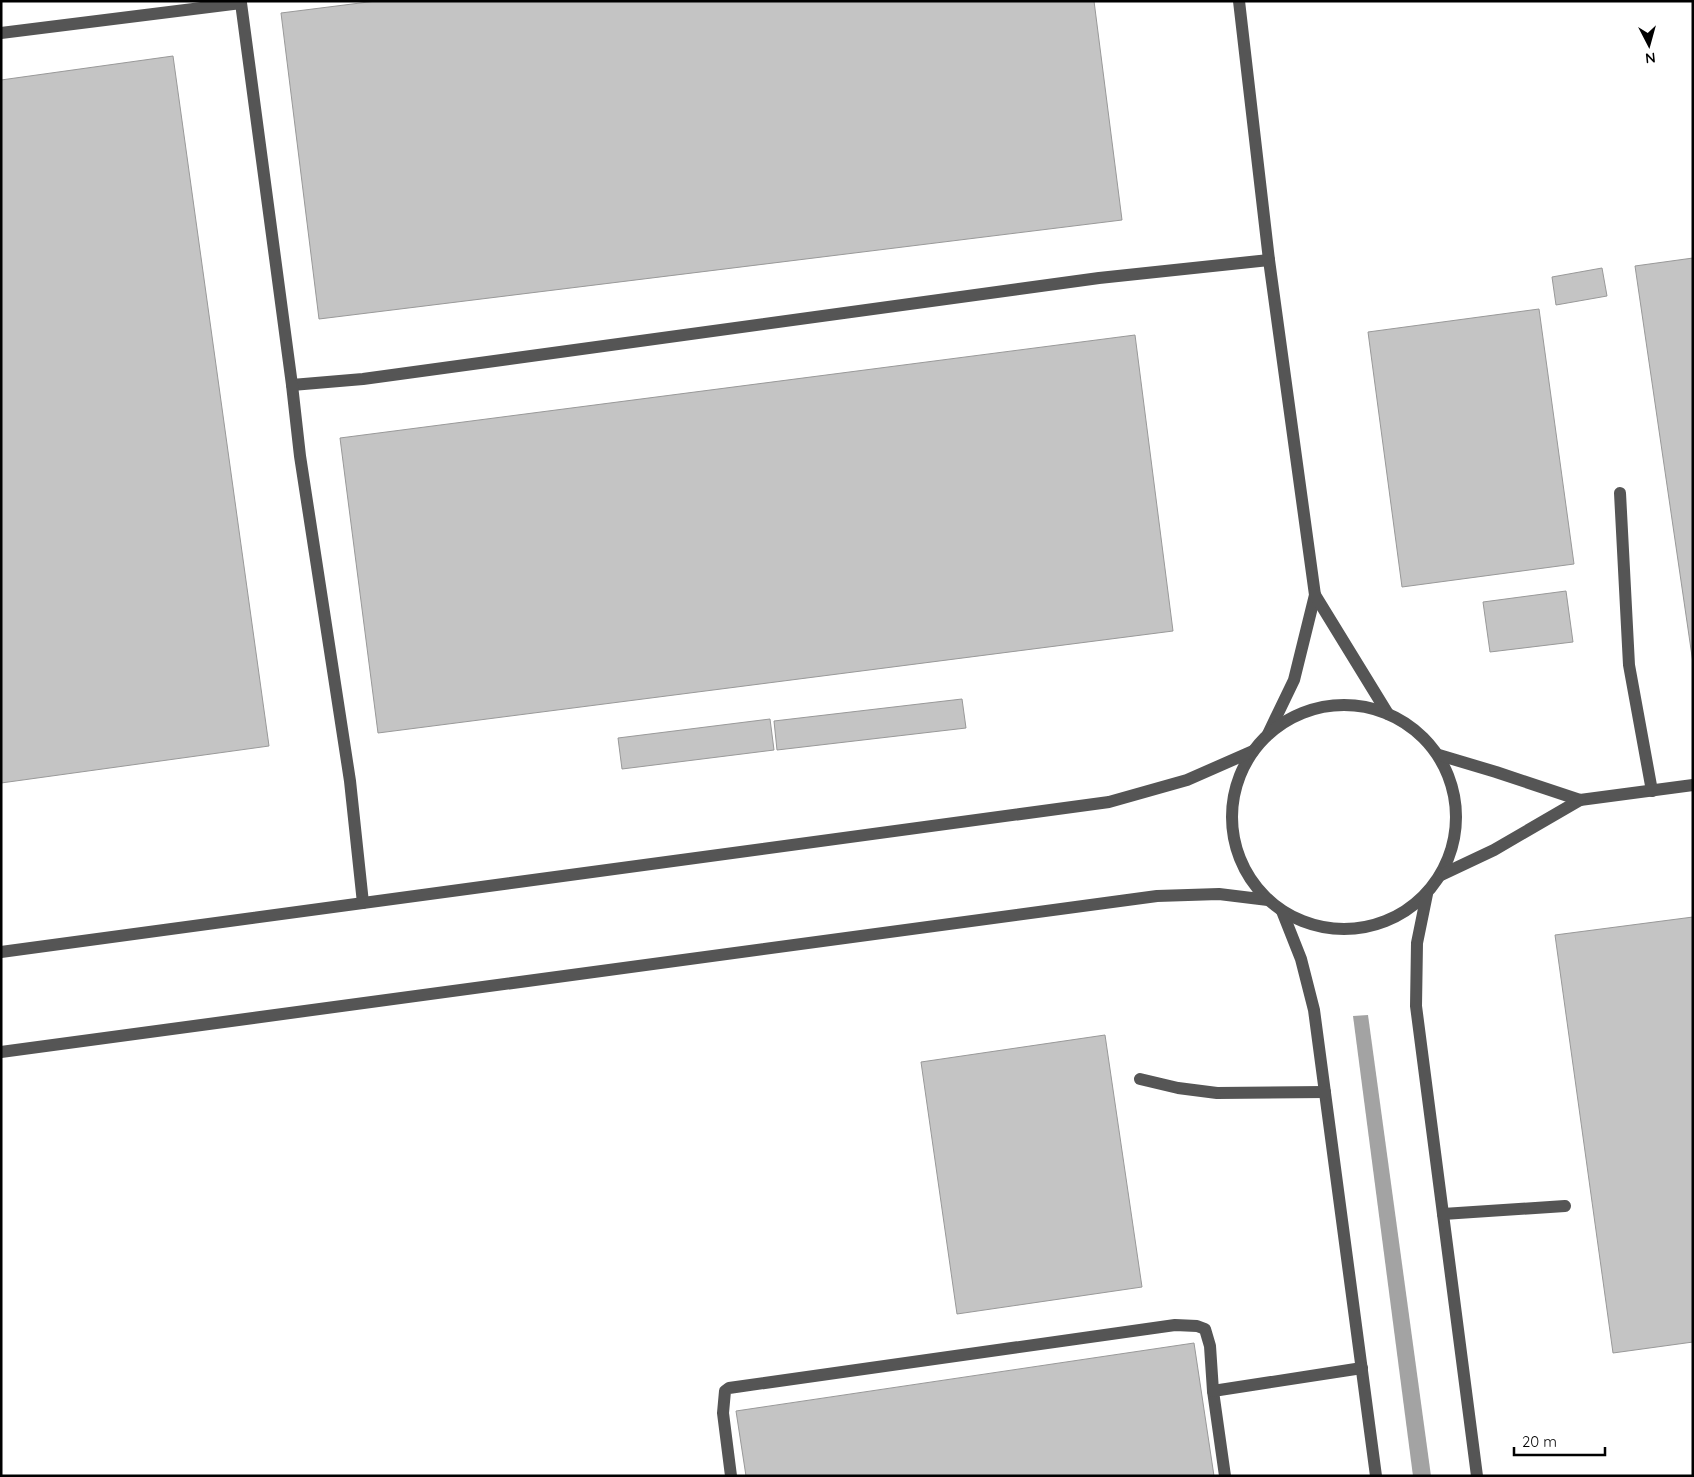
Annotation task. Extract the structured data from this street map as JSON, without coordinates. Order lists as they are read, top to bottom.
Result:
{
  "scale_bar": "20 m",
  "north": "bottom"
}
